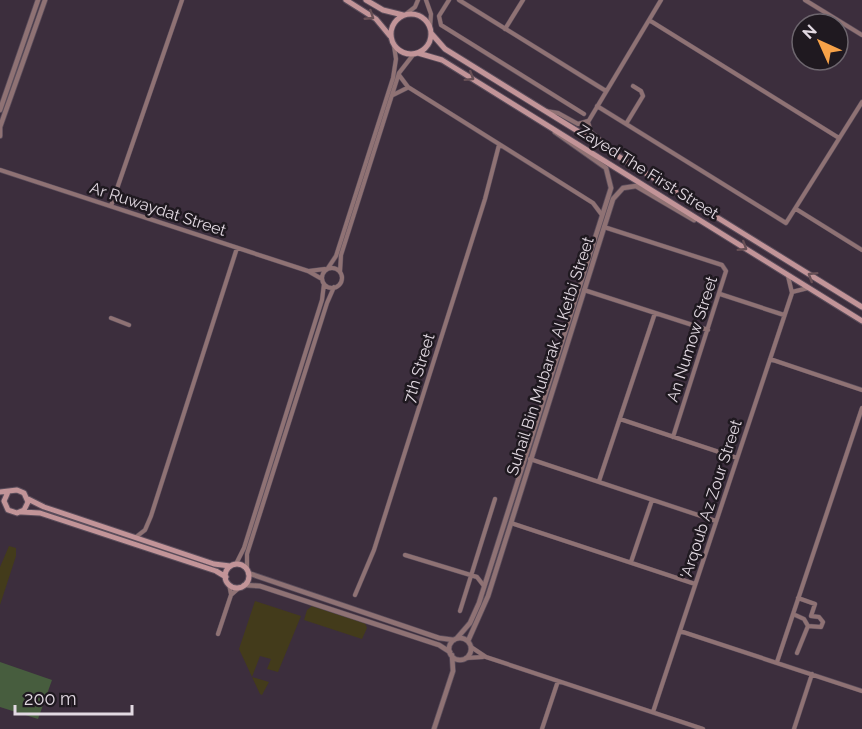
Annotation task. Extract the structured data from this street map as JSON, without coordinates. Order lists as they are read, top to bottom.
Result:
{
  "streets": {
    "main road": ["Zayed The First Street"],
    "street": [
      "Ar Ruwaydat Street",
      "An Numow Street",
      "Suhail Bin Mubarak Al Ketbi Street",
      "7th Street",
      "'Arqoub Az Zour Street"
    ]
  },
  "crossings": [
    ["Zayed The First Street", "Suhail Bin Mubarak Al Ketbi Street"],
    ["An Numow Street", "Suhail Bin Mubarak Al Ketbi Street"]
  ],
  "scale_bar": "200 m",
  "north": "top left"
}
